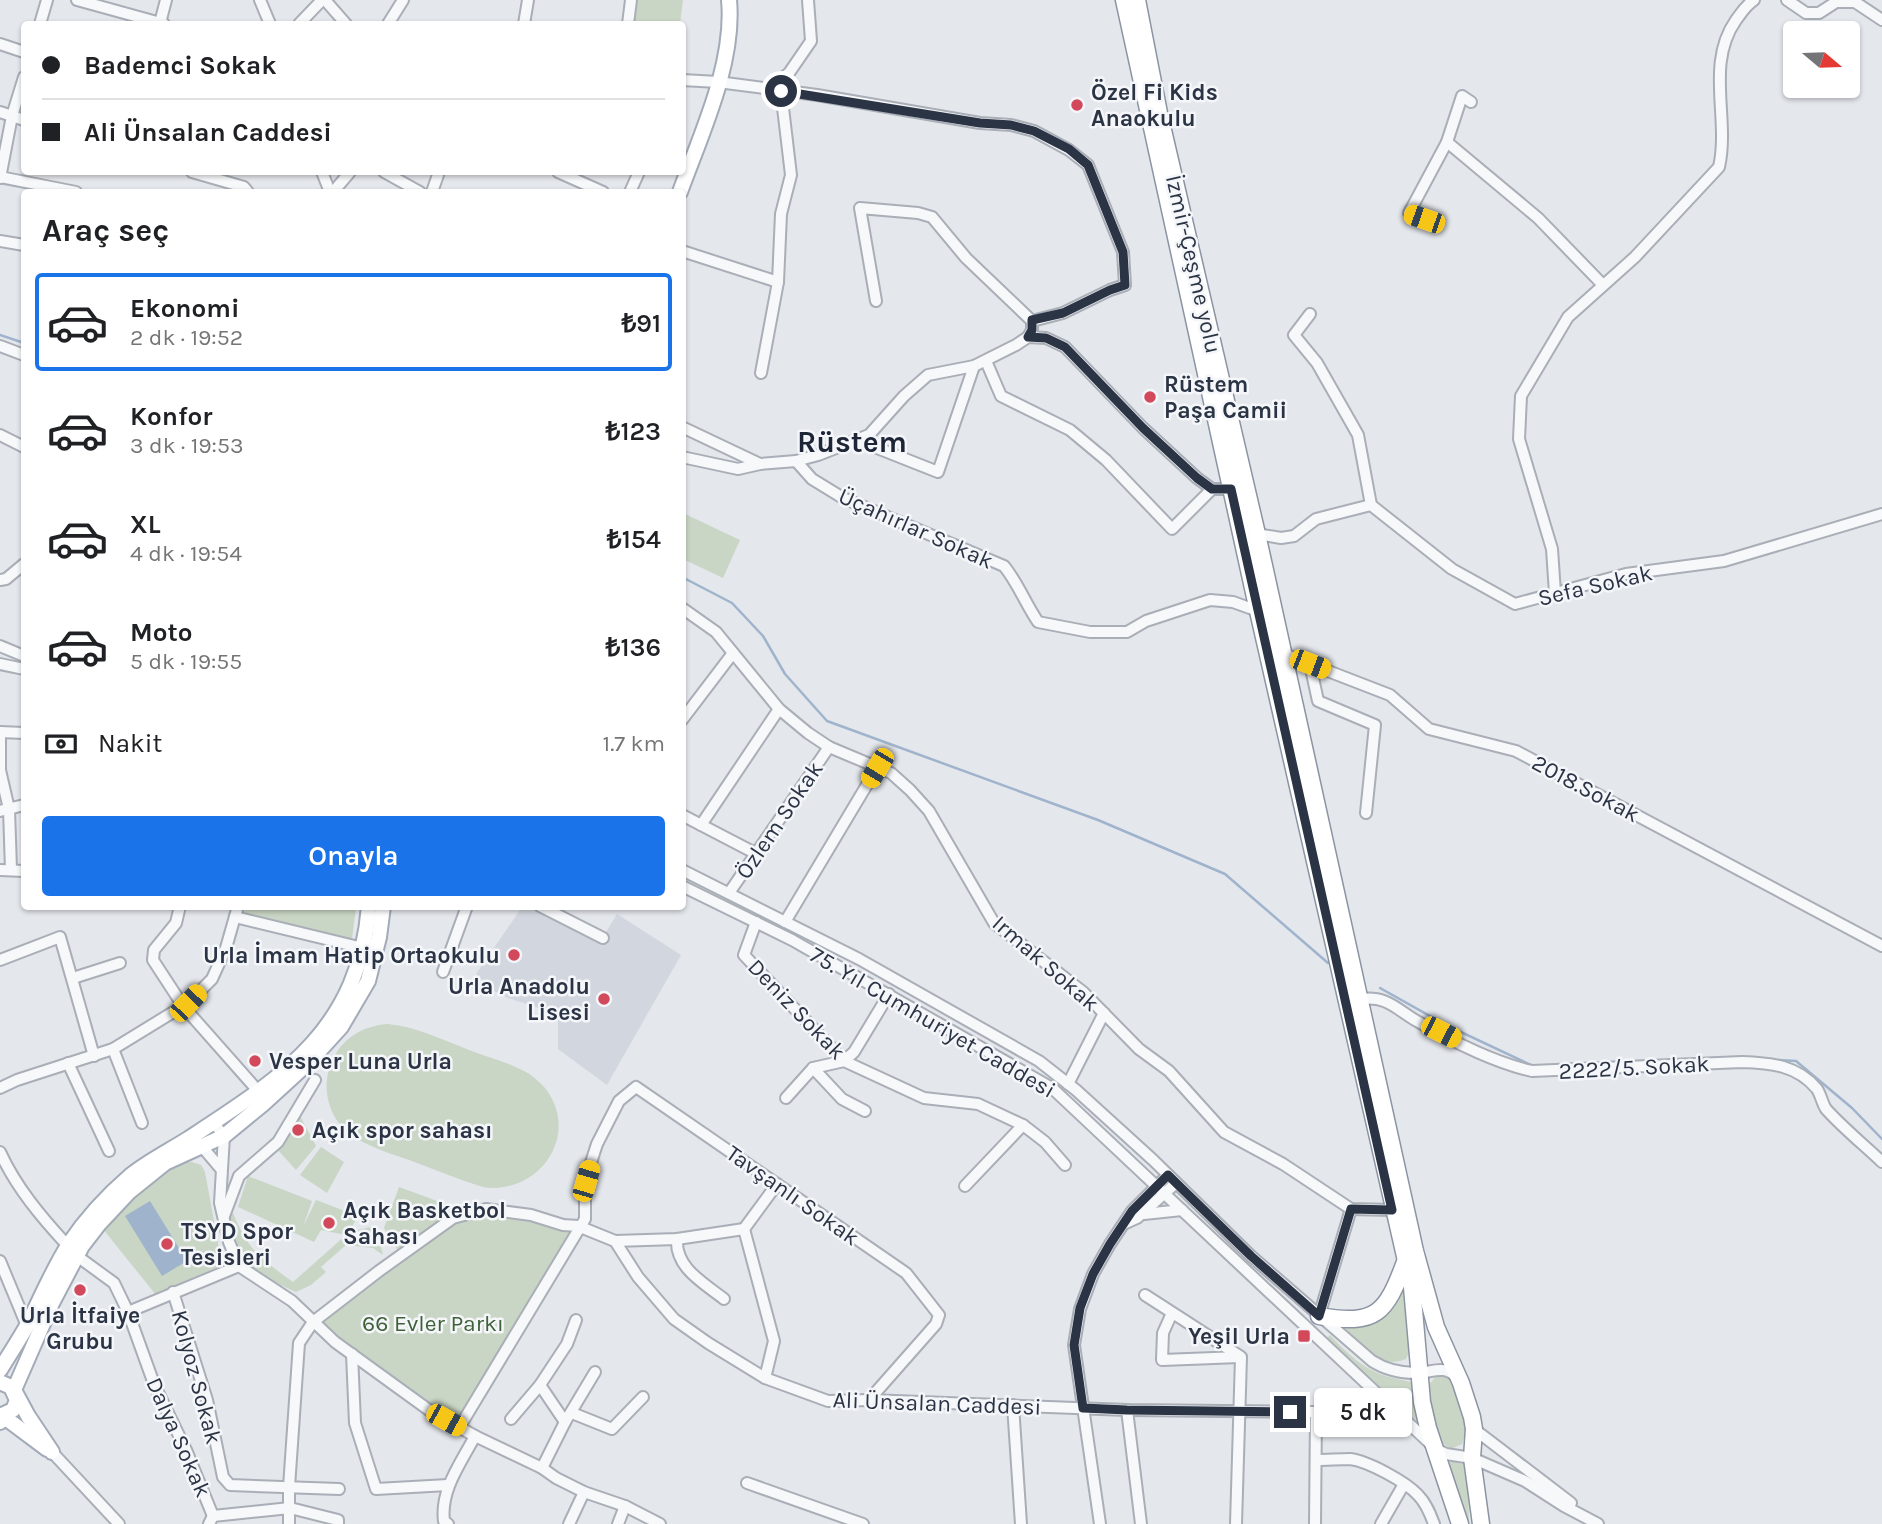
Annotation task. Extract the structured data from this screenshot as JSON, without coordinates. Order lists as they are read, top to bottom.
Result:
{
  "streets": {
    "highway": ["İzmir-Çeşme yolu"],
    "street": [
      "Üçahırlar Sokak",
      "Sefa Sokak",
      "2018.Sokak",
      "Özlem Sokak",
      "Irmak Sokak",
      "Deniz Sokak",
      "75. Yıl Cumhuriyet Caddesi",
      "2222/5. Sokak",
      "Tavşanlı Sokak",
      "Kolyoz Sokak",
      "Ali Ünsalan Caddesi",
      "Dalya Sokak"
    ]
  },
  "crossings": [
    ["İzmir-Çeşme yolu", "Üçahırlar Sokak"],
    ["İzmir-Çeşme yolu", "2018.Sokak"],
    ["İzmir-Çeşme yolu", "75. Yıl Cumhuriyet Caddesi"],
    ["İzmir-Çeşme yolu", "2222/5. Sokak"],
    ["Özlem Sokak", "Irmak Sokak"],
    ["Özlem Sokak", "75. Yıl Cumhuriyet Caddesi"],
    ["Deniz Sokak", "75. Yıl Cumhuriyet Caddesi"],
    ["Tavşanlı Sokak", "Ali Ünsalan Caddesi"]
  ],
  "districts": ["Rüstem"],
  "parks": ["66 Evler Parkı"],
  "places": {
    "other": [
      "Özel Fi Kids Anaokulu",
      "Rüstem Paşa Camii",
      "Urla İmam Hatip Ortaokulu",
      "Urla Anadolu Lisesi",
      "Vesper Luna Urla",
      "Açık spor sahası",
      "Açık Basketbol Sahası",
      "TSYD Spor Tesisleri",
      "Urla İtfaiye Grubu"
    ],
    "transit": ["Yeşil Urla"]
  },
  "north": "right",
  "page": {
    "banner": ["Bademci Sokak", "Ali Ünsalan Caddesi"],
    "heading": "Araç seç",
    "list": [
      {
        "name": "Ekonomi",
        "note": "2 dk · 19:52",
        "value": "₺91"
      },
      {
        "name": "Konfor",
        "note": "3 dk · 19:53",
        "value": "₺123"
      },
      {
        "name": "XL",
        "note": "4 dk · 19:54",
        "value": "₺154"
      },
      {
        "name": "Moto",
        "note": "5 dk · 19:55",
        "value": "₺136"
      }
    ],
    "pay": ["Nakit", "1.7 km"],
    "buttons": "Onayla",
    "bubble": "5 dk"
  }
}
